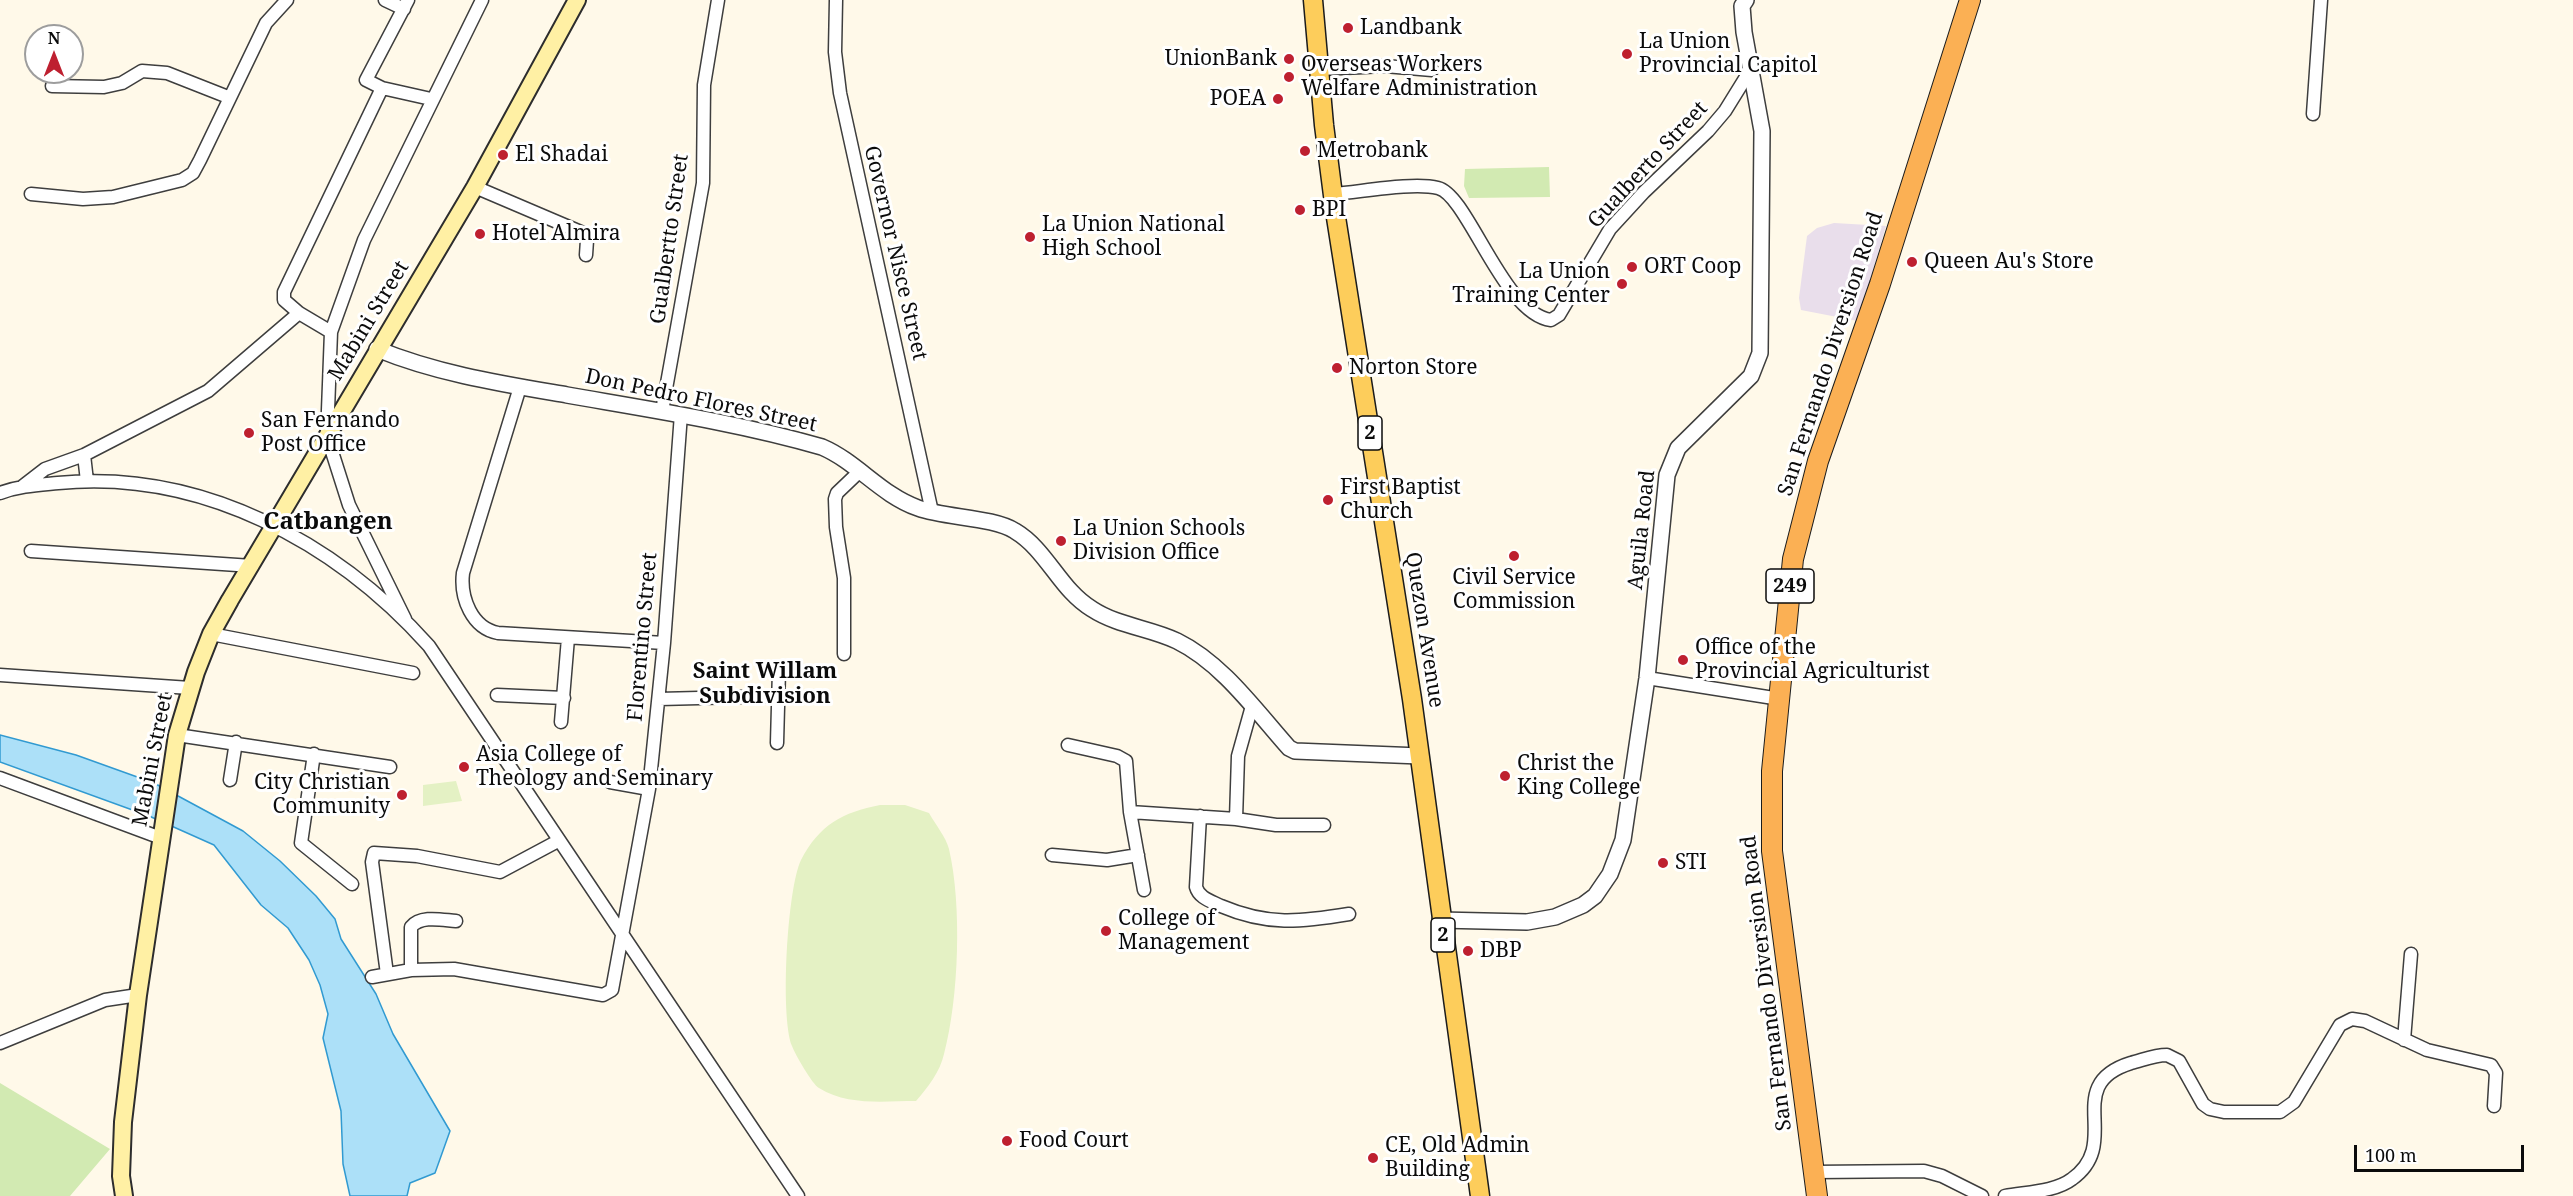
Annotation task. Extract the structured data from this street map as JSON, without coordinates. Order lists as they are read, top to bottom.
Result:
{
  "streets": {
    "highway": ["San Fernando Diversion Road", "249"],
    "main road": ["Mabini Street", "2", "Quezon Avenue"],
    "street": [
      "Gualberto Street",
      "Gualbertto Street",
      "Governor Nisce Street",
      "Don Pedro Flores Street",
      "Aguila Road",
      "Florentino Street"
    ]
  },
  "crossings": [
    ["Gualberto Street", "Aguila Road"],
    ["Gualberto Street", "Quezon Avenue"],
    ["Gualbertto Street", "Don Pedro Flores Street"],
    ["Governor Nisce Street", "Don Pedro Flores Street"],
    ["Mabini Street", "Don Pedro Flores Street"],
    ["Don Pedro Flores Street", "Quezon Avenue"],
    ["Don Pedro Flores Street", "Florentino Street"],
    ["Aguila Road", "Quezon Avenue"]
  ],
  "districts": ["Catbangen", "Saint Willam Subdivision"],
  "places": [
    "Landbank",
    "La Union Provincial Capitol",
    "UnionBank",
    "Overseas Workers Welfare Administration",
    "POEA",
    "Metrobank",
    "El Shadai",
    "BPI",
    "Hotel Almira",
    "La Union National High School",
    "Queen Au's Store",
    "ORT Coop",
    "La Union Training Center",
    "Norton Store",
    "San Fernando Post Office",
    "First Baptist Church",
    "La Union Schools Division Office",
    "Civil Service Commission",
    "Office of the Provincial Agriculturist",
    "Asia College of Theology and Seminary",
    "Christ the King College",
    "City Christian Community",
    "STI",
    "College of Management",
    "DBP",
    "Food Court",
    "CE, Old Admin Building"
  ],
  "scale_bar": "100 m",
  "north": "top"
}
